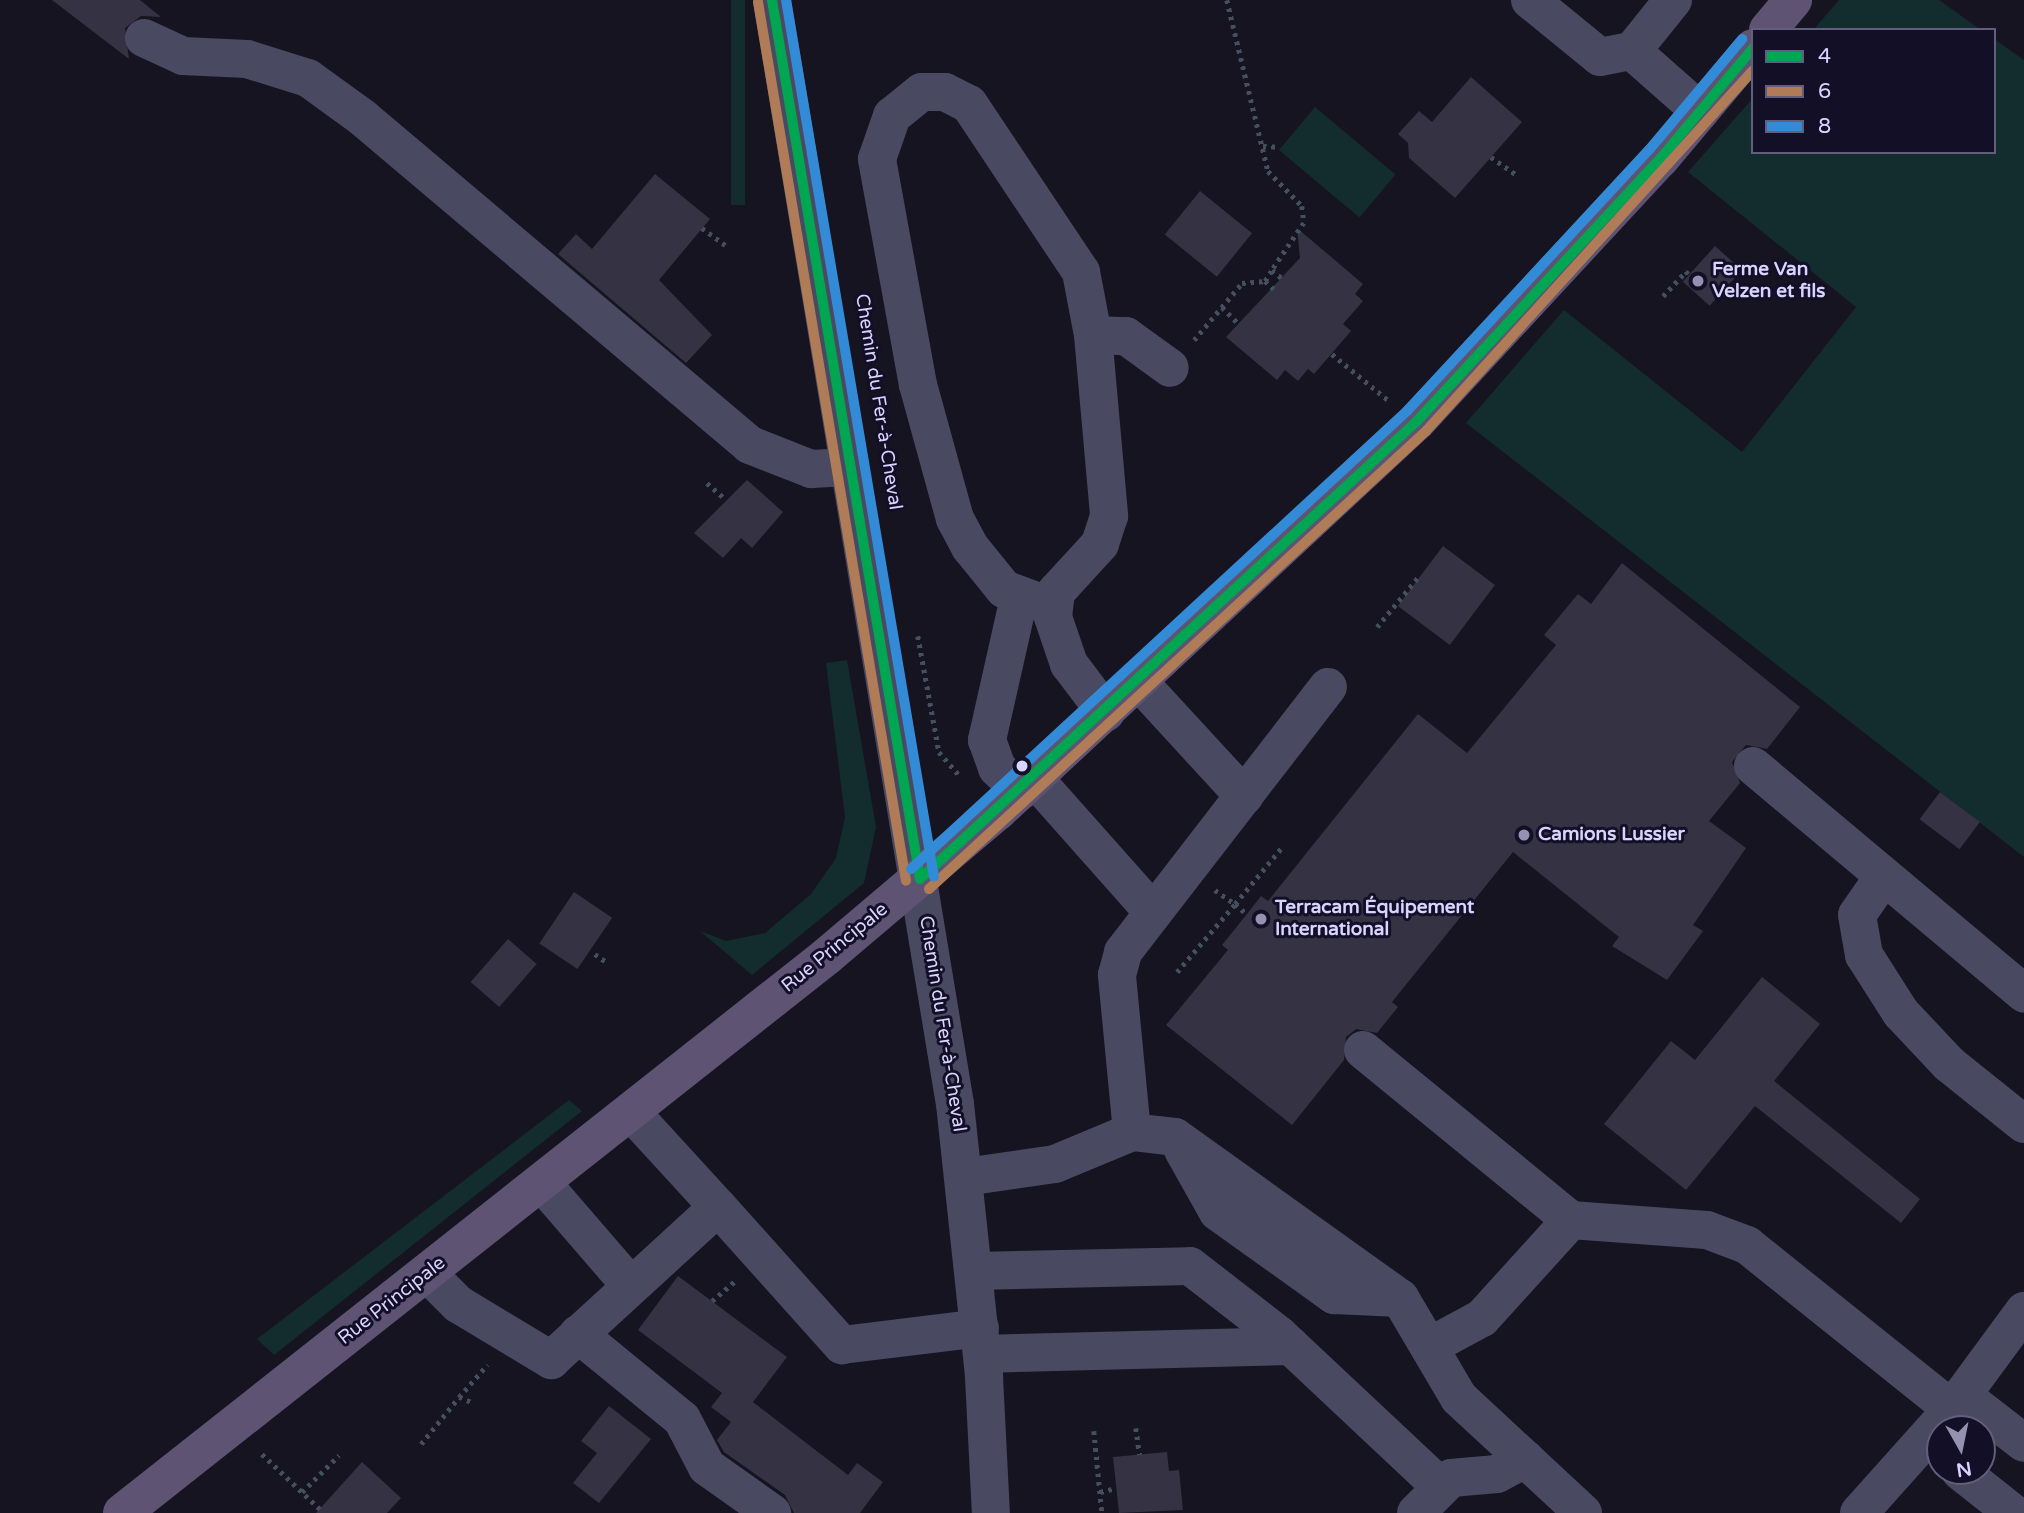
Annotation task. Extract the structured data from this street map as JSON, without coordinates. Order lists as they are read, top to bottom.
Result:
{
  "streets": {
    "main road": ["Rue Principale"],
    "street": ["Chemin du Fer-à-Cheval"]
  },
  "crossings": [
    ["Chemin du Fer-à-Cheval", "Rue Principale"]
  ],
  "places": ["Ferme Van Velzen et fils", "Camions Lussier", "Terracam Équipement International"],
  "lines": ["transit line 4", "transit line 8", "transit line 6"],
  "legend": ["4", "6", "8"],
  "north": "bottom"
}
